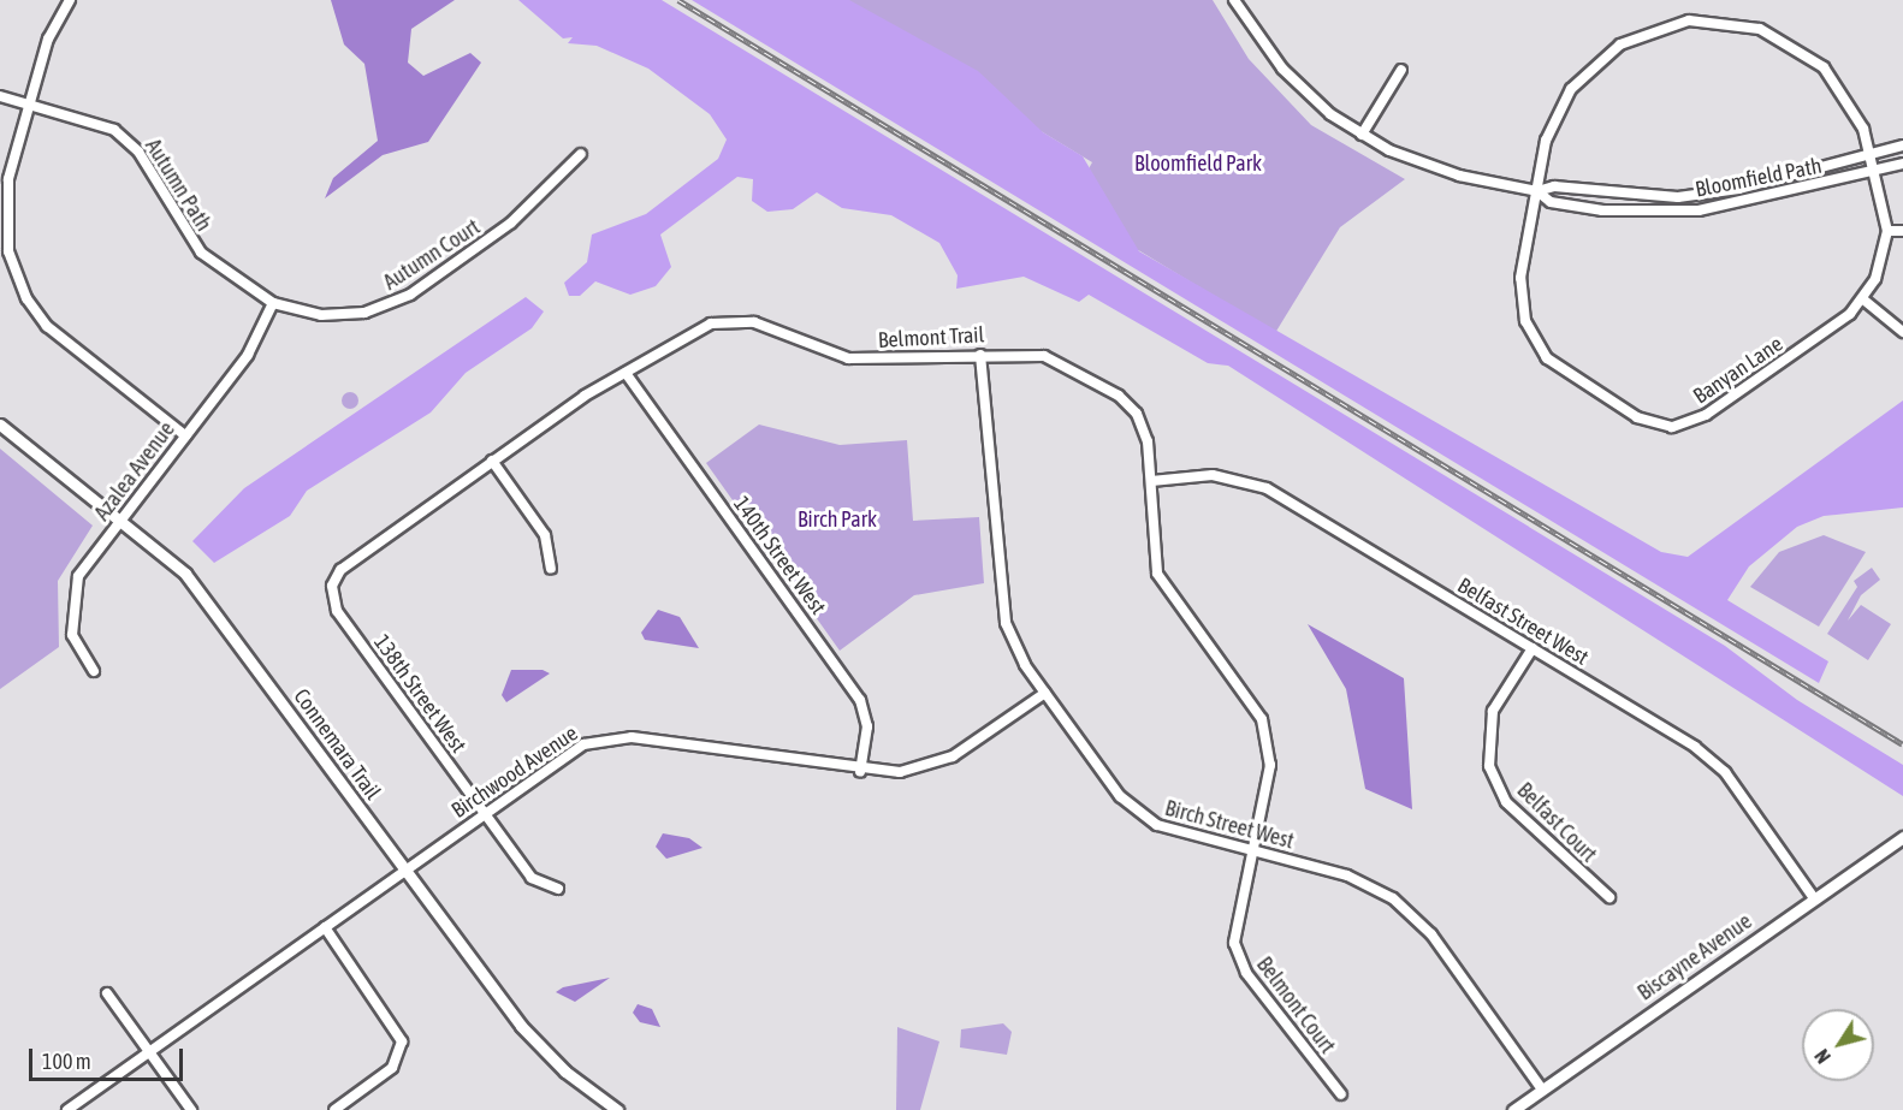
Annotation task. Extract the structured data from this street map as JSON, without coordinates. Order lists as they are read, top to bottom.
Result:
{
  "streets": {
    "street": [
      "Bloomfield Path",
      "Autumn Path",
      "Autumn Court",
      "Belmont Trail",
      "Banyan Lane",
      "Azalea Avenue",
      "140th Street West",
      "Belfast Street West",
      "138th Street West",
      "Connemara Trail",
      "Birchwood Avenue",
      "Belfast Court",
      "Birch Street West",
      "Biscayne Avenue",
      "Belmont Court"
    ]
  },
  "crossings": [
    ["Bloomfield Path", "Banyan Lane"],
    ["Autumn Path", "Autumn Court"],
    ["Autumn Path", "Azalea Avenue"],
    ["Autumn Court", "Azalea Avenue"],
    ["Belmont Trail", "140th Street West"],
    ["Belmont Trail", "Belfast Street West"],
    ["Belmont Trail", "138th Street West"],
    ["Belmont Trail", "Birch Street West"],
    ["Belmont Trail", "Belmont Court"],
    ["Azalea Avenue", "Connemara Trail"],
    ["140th Street West", "Birchwood Avenue"],
    ["Belfast Street West", "Belfast Court"],
    ["Belfast Street West", "Biscayne Avenue"],
    ["138th Street West", "Birchwood Avenue"],
    ["Connemara Trail", "Birchwood Avenue"],
    ["Birchwood Avenue", "Birch Street West"],
    ["Birch Street West", "Biscayne Avenue"],
    ["Birch Street West", "Belmont Court"]
  ],
  "parks": ["Bloomfield Park", "Birch Park"],
  "scale_bar": "100 m",
  "north": "bottom left"
}
